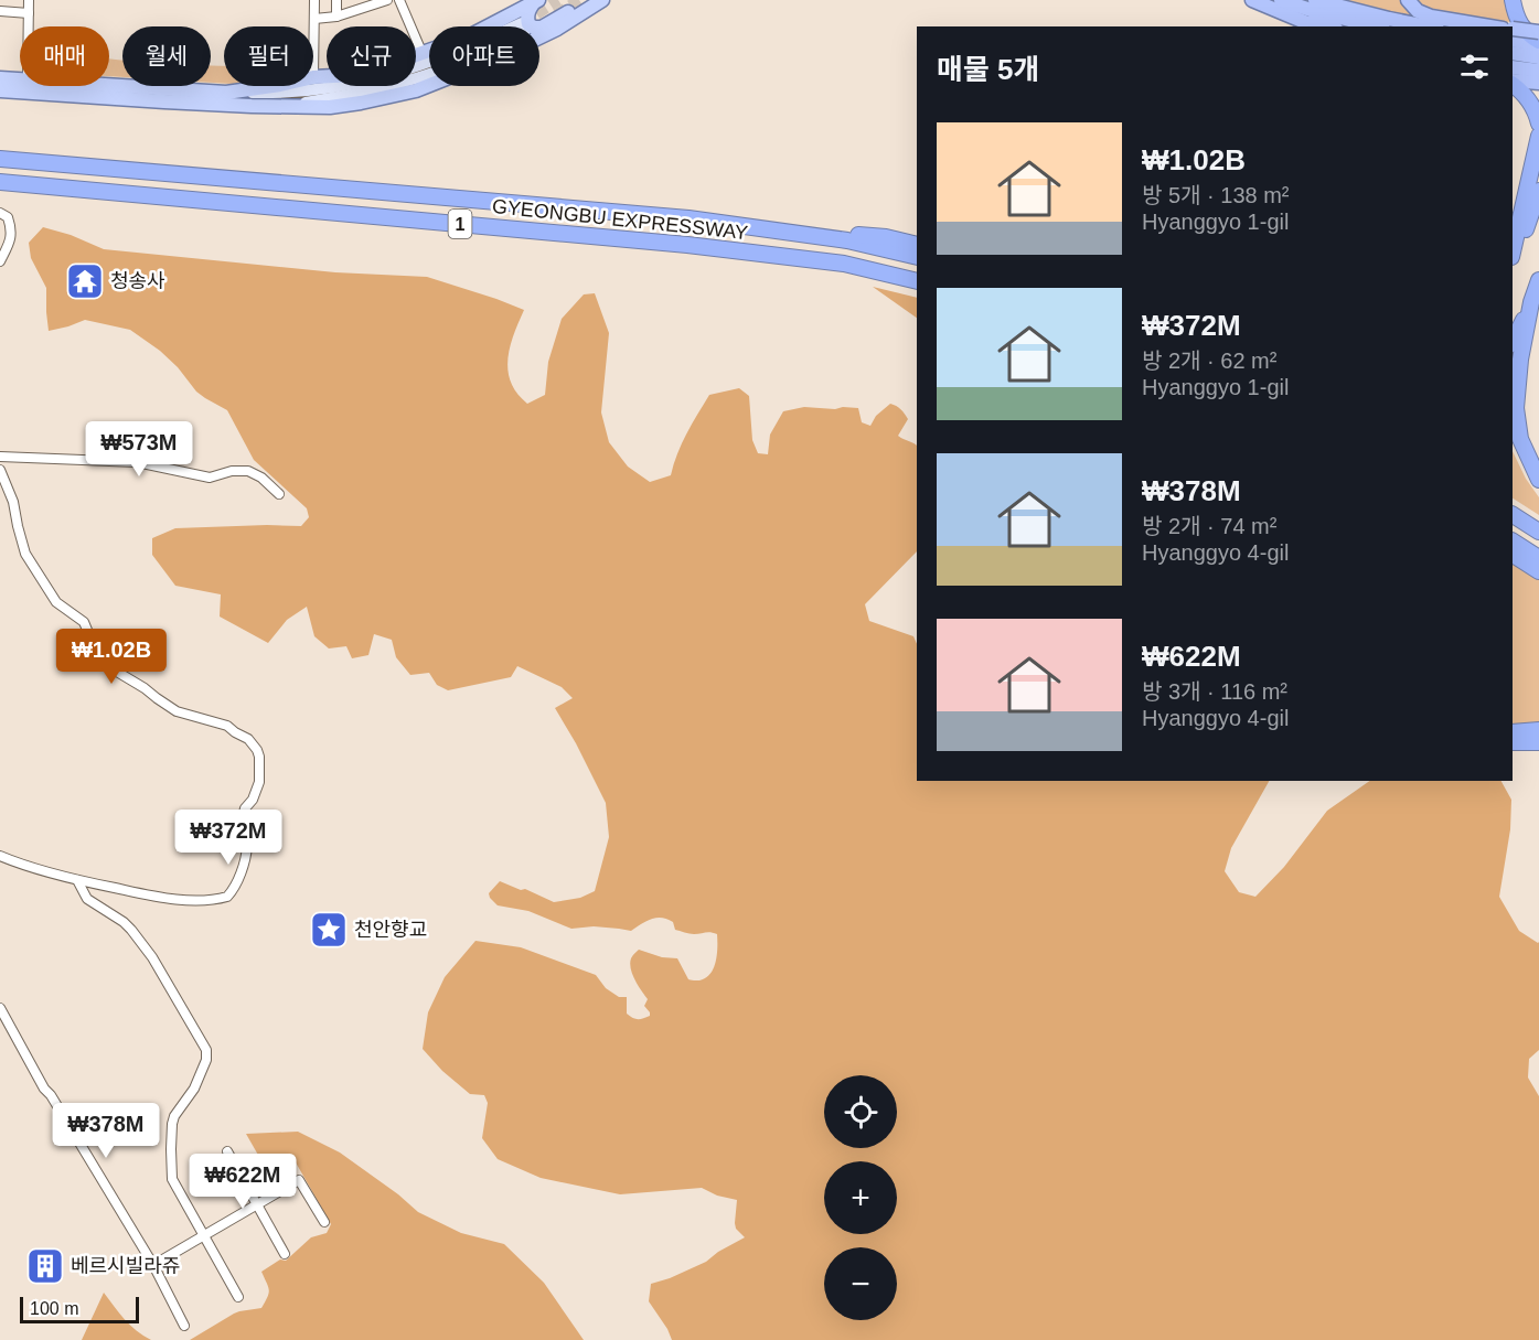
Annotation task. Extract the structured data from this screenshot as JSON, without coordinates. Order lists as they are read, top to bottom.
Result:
{
  "streets": {
    "highway": ["GYEONGBU EXPRESSWAY", "1"]
  },
  "places": {
    "temple": ["청송사"],
    "place": ["천안향교"],
    "building": ["베르시빌라쥬"]
  },
  "scale_bar": "100 m",
  "page": {
    "chip": [
      "매매",
      "월세",
      "필터",
      "신규",
      "아파트"
    ],
    "heading": "매물 5개",
    "list": [
      {
        "name": "₩1.02B",
        "note": "방 5개 · 138 m² · Hyanggyo 1-gil"
      },
      {
        "name": "₩372M",
        "note": "방 2개 · 62 m² · Hyanggyo 1-gil"
      },
      {
        "name": "₩378M",
        "note": "방 2개 · 74 m² · Hyanggyo 4-gil"
      },
      {
        "name": "₩622M",
        "note": "방 3개 · 116 m² · Hyanggyo 4-gil"
      }
    ],
    "price": [
      "₩573M",
      "₩1.02B",
      "₩372M",
      "₩378M",
      "₩622M"
    ],
    "map_buttons": ["+", "−"],
    "scale": "100 m"
  }
}
